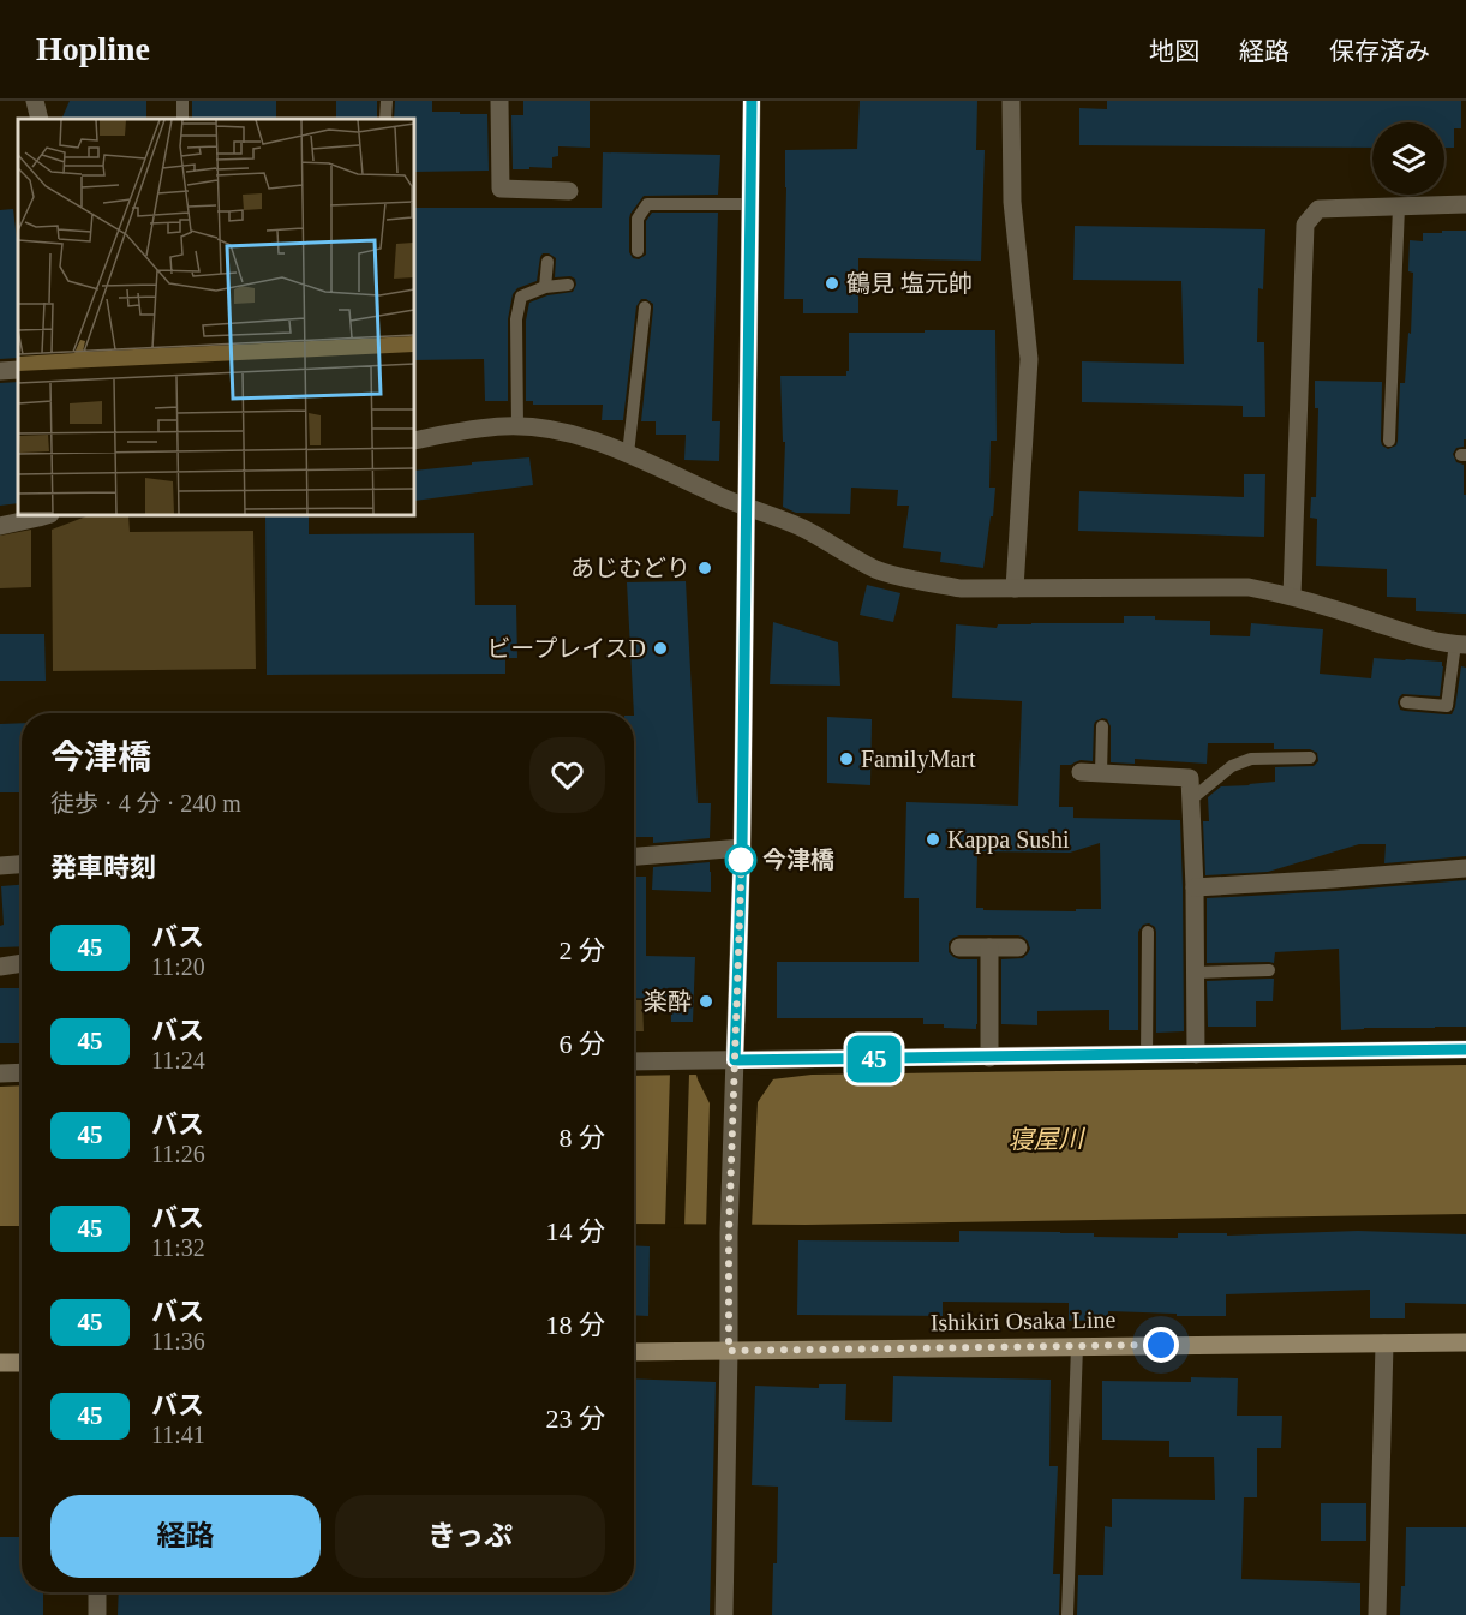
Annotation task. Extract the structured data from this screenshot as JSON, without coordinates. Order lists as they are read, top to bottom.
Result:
{
  "streets": {
    "main road": ["Ishikiri Osaka Line"]
  },
  "water": ["寝屋川"],
  "places": [
    "鶴見 塩元帥",
    "あじむどり",
    "ビープレイスD",
    "FamilyMart",
    "Kappa Sushi",
    "今津橋",
    "楽酔"
  ],
  "lines": ["bus line 45"],
  "page": {
    "header": "Hopline",
    "nav": ["地図", "経路", "保存済み"],
    "on_map": "45",
    "heading": [
      ["今津橋", "徒歩 · 4 分 · 240 m"],
      "発車時刻"
    ],
    "list": [
      {
        "mark": "45",
        "name": "バス",
        "note": "11:20",
        "value": "2 分"
      },
      {
        "mark": "45",
        "name": "バス",
        "note": "11:24",
        "value": "6 分"
      },
      {
        "mark": "45",
        "name": "バス",
        "note": "11:26",
        "value": "8 分"
      },
      {
        "mark": "45",
        "name": "バス",
        "note": "11:32",
        "value": "14 分"
      },
      {
        "mark": "45",
        "name": "バス",
        "note": "11:36",
        "value": "18 分"
      },
      {
        "mark": "45",
        "name": "バス",
        "note": "11:41",
        "value": "23 分"
      }
    ],
    "buttons": ["経路", "きっぷ"]
  }
}
